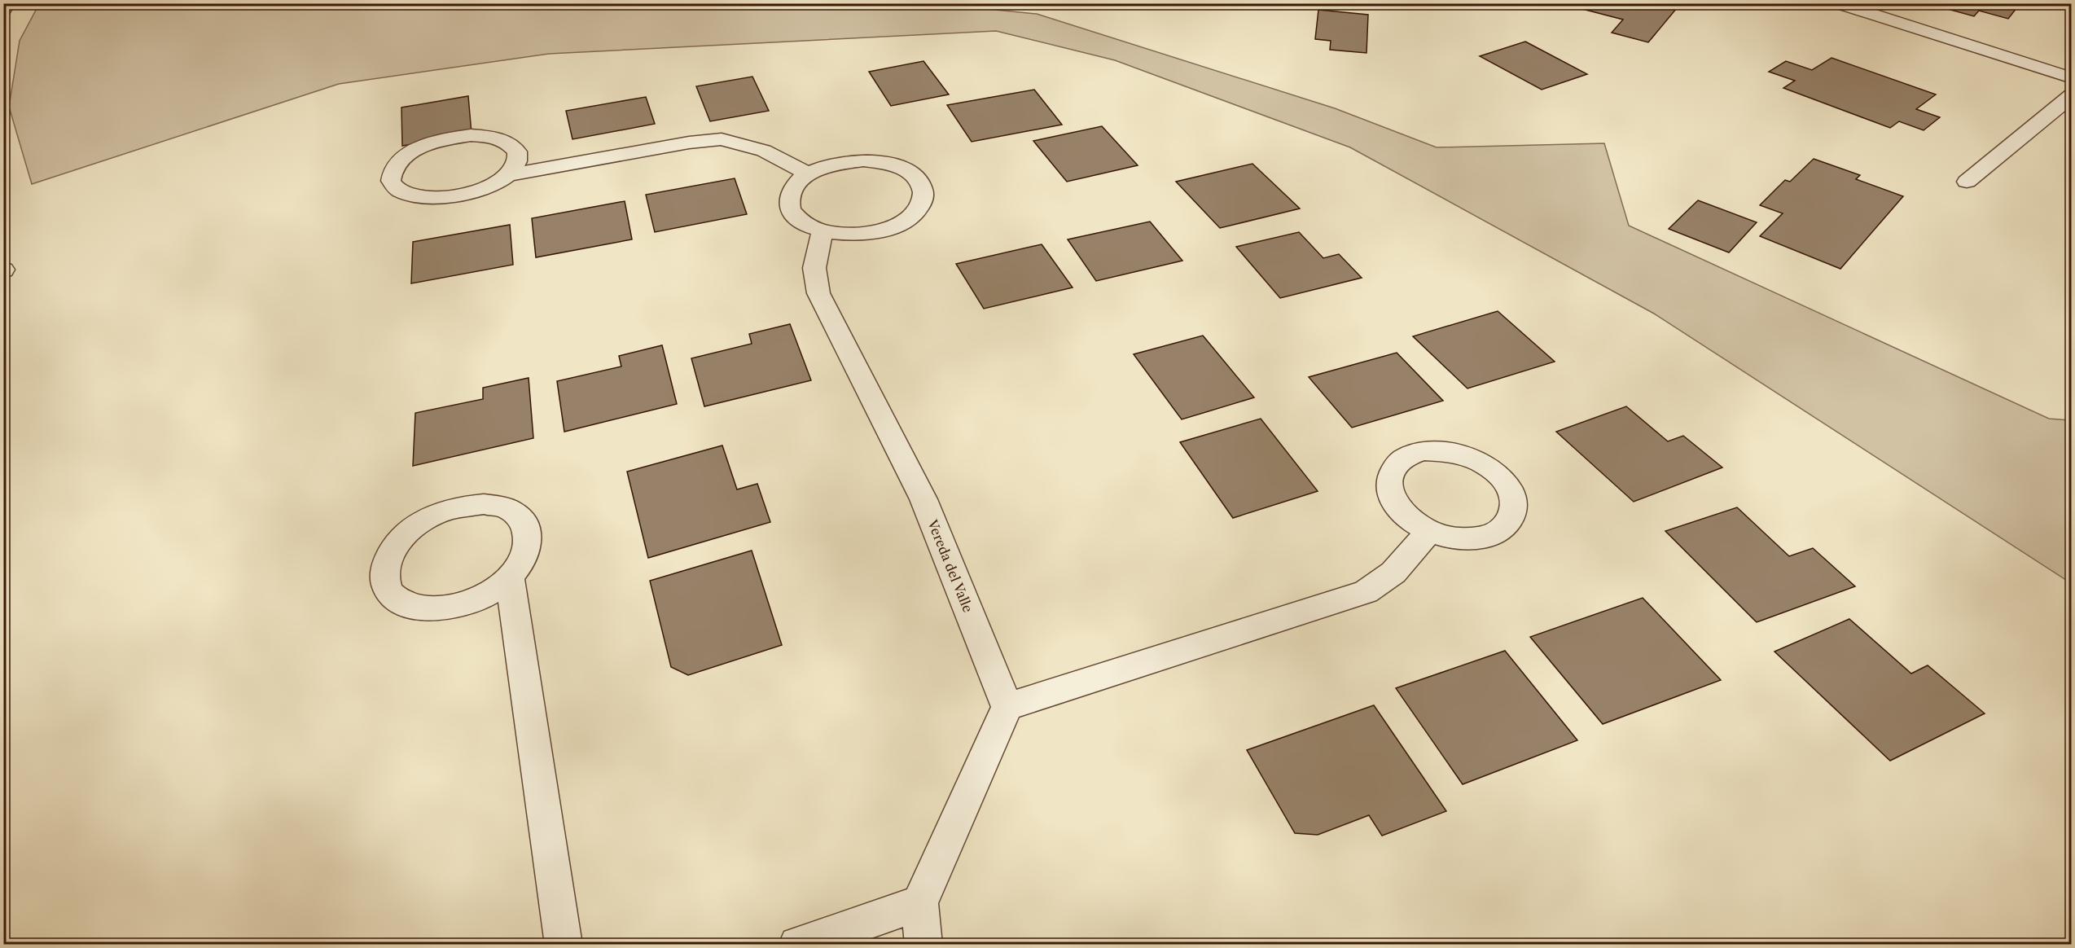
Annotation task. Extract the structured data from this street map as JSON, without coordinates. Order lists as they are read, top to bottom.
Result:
{
  "streets": {
    "street": ["Vereda del Valle"]
  }
}
